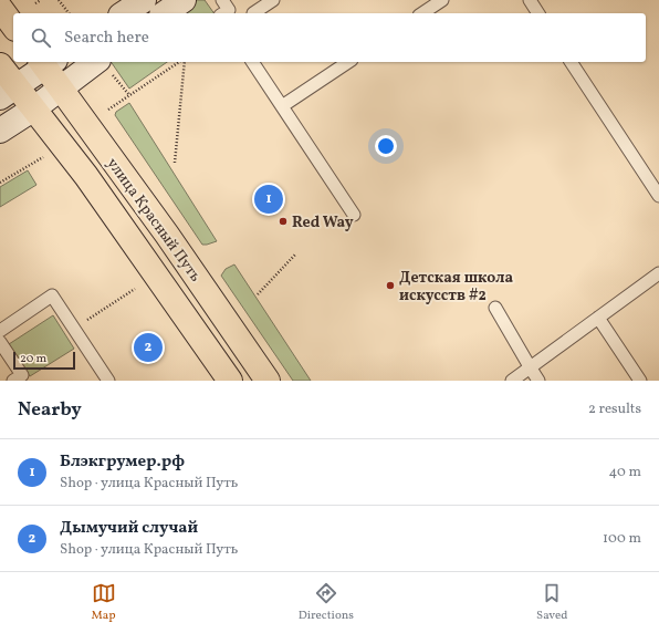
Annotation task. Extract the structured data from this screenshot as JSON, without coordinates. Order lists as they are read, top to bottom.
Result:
{
  "streets": {
    "main road": ["улица Красный Путь"]
  },
  "places": ["Red Way", "Детская школа искусств #2"],
  "scale_bar": "20 m",
  "page": {
    "search": "Search here",
    "pins": ["1", "2"],
    "scale": "20 m",
    "heading": ["Nearby", "2 results"],
    "list": [
      {
        "mark": "1",
        "name": "Блэкгрумер.рф",
        "note": "Shop · улица Красный Путь",
        "value": "40 m"
      },
      {
        "mark": "2",
        "name": "Дымучий случай",
        "note": "Shop · улица Красный Путь",
        "value": "100 m"
      }
    ],
    "nav": ["Map", "Directions", "Saved"]
  }
}
